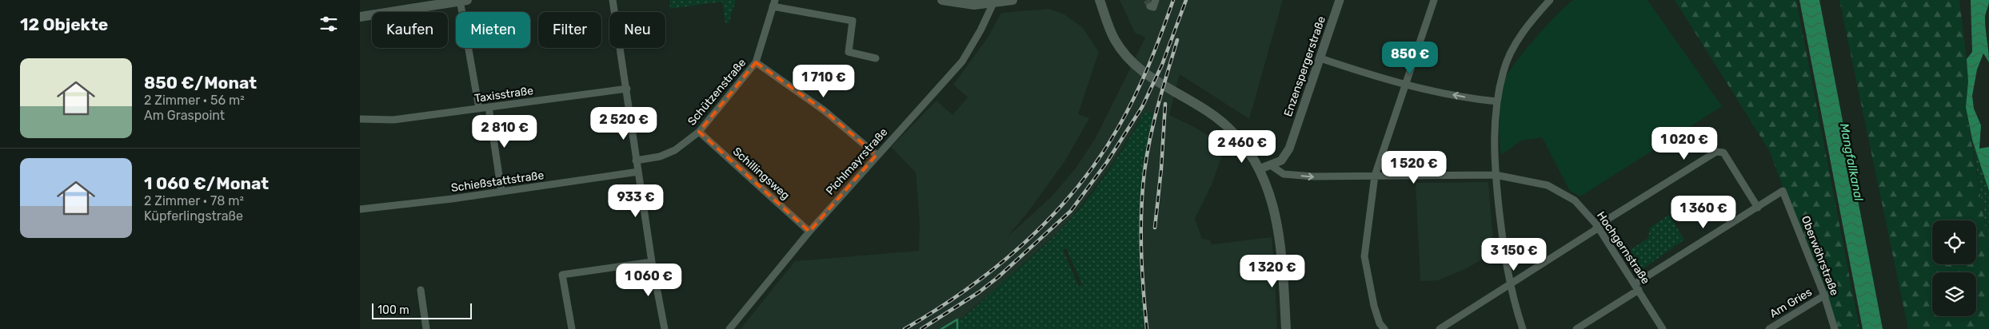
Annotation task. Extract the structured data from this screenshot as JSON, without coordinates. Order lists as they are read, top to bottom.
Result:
{
  "streets": {
    "street": [
      "Enzenspergerstraße",
      "Schützenstraße",
      "Taxisstraße",
      "Pichlmayrstraße",
      "Schillingsweg",
      "Schießstattstraße",
      "Hochgernstraße",
      "Oberwöhrstraße",
      "Am Gries"
    ]
  },
  "crossings": [
    ["Enzenspergerstraße", "Hochgernstraße"],
    ["Schützenstraße", "Schillingsweg"],
    ["Pichlmayrstraße", "Schillingsweg"],
    ["Oberwöhrstraße", "Am Gries"]
  ],
  "water": ["Mangfallkanal"],
  "scale_bar": "100 m",
  "page": {
    "heading": "12 Objekte",
    "chip": [
      "Kaufen",
      "Mieten",
      "Filter",
      "Neu"
    ],
    "price": [
      "850 €",
      "1 710 €",
      "2 520 €",
      "2 810 €",
      "1 020 €",
      "2 460 €",
      "1 520 €",
      "933 €",
      "1 360 €",
      "3 150 €",
      "1 320 €",
      "1 060 €"
    ],
    "list": [
      {
        "name": "850 €/Monat",
        "note": "2 Zimmer · 56 m² · Am Graspoint"
      },
      {
        "name": "1 060 €/Monat",
        "note": "2 Zimmer · 78 m² · Küpferlingstraße"
      }
    ],
    "scale": "100 m"
  }
}
